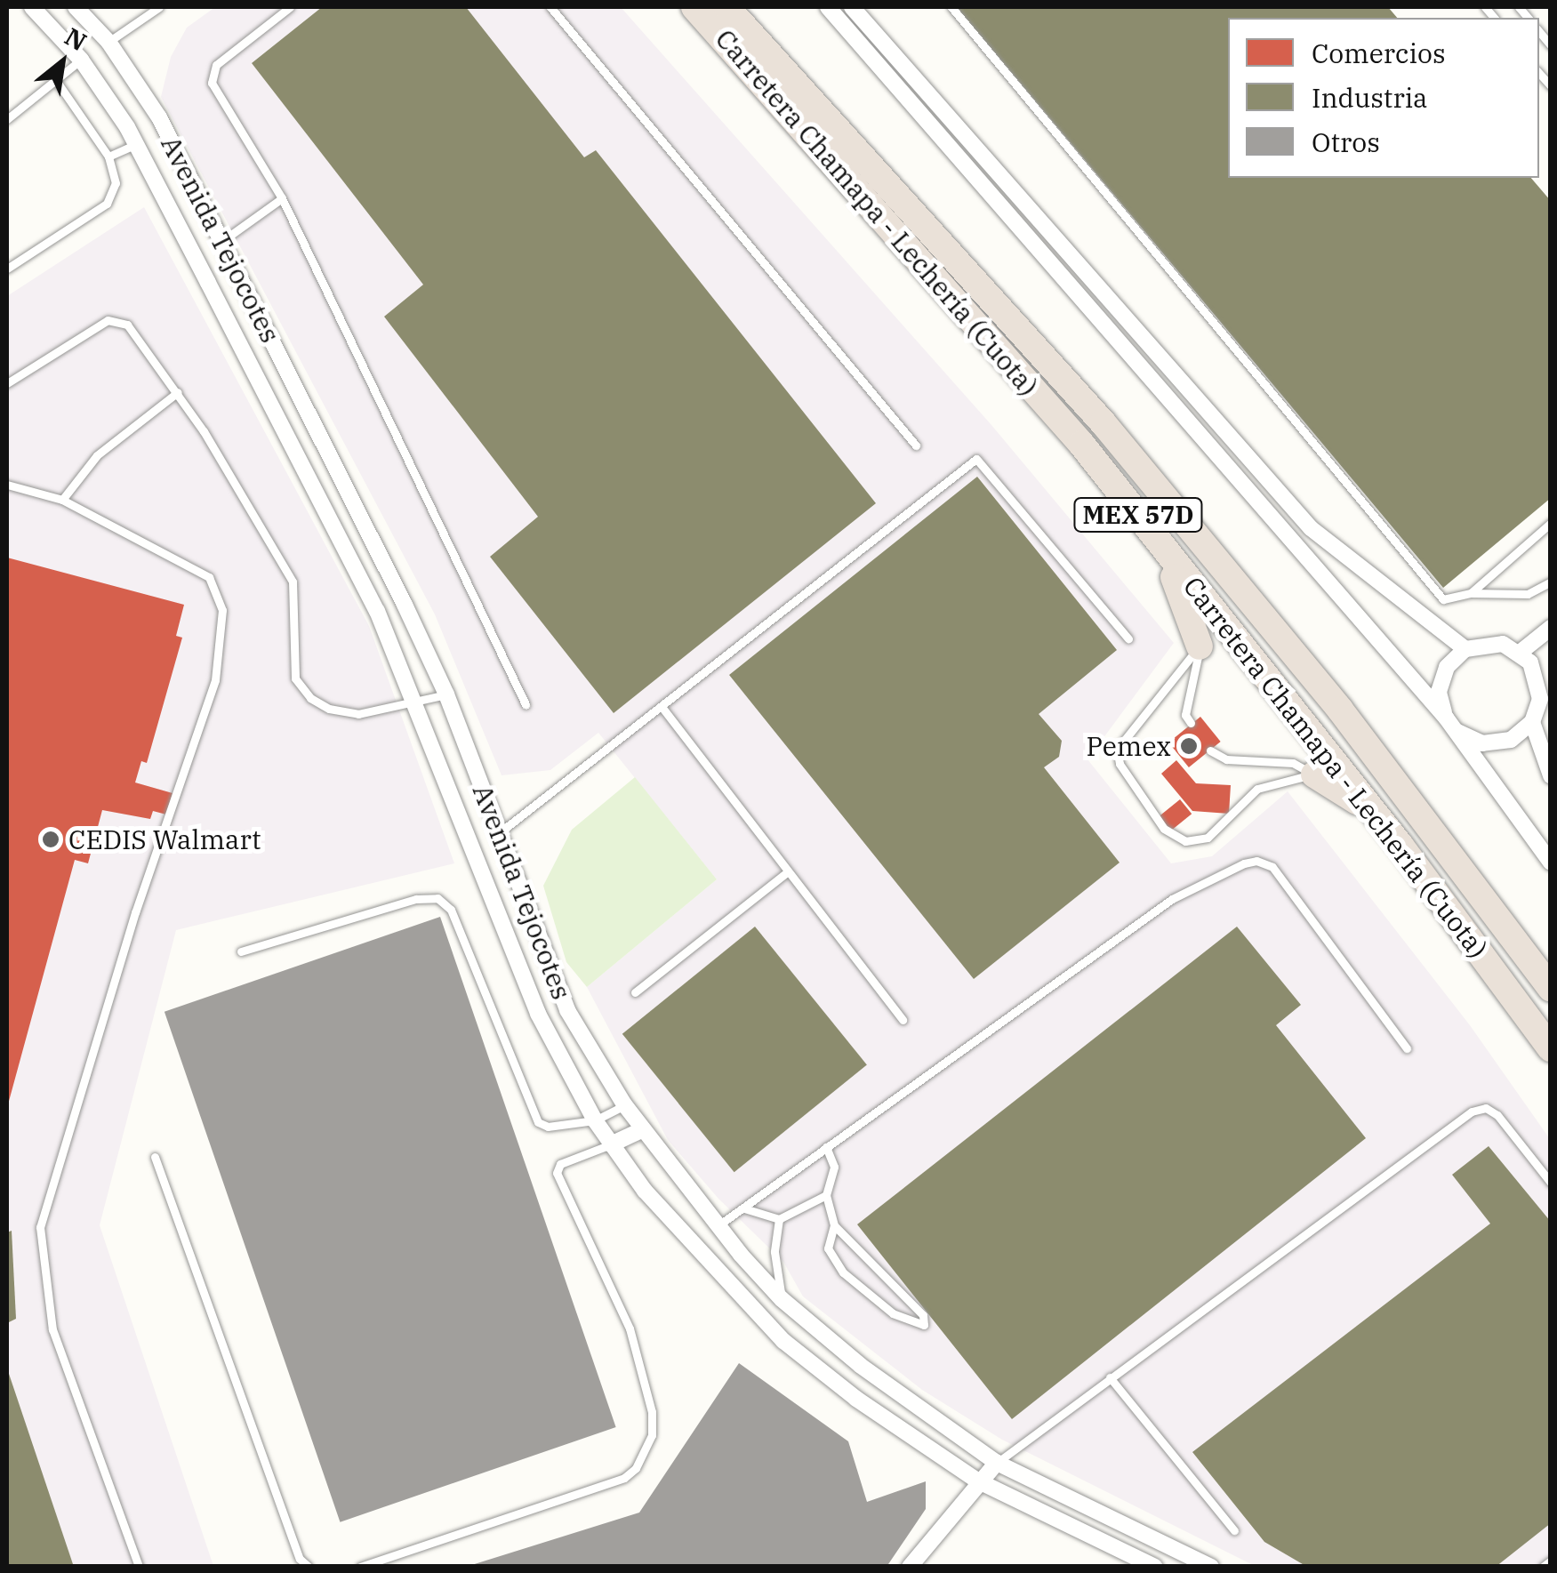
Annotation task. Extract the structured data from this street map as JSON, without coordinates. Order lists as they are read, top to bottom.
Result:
{
  "streets": {
    "highway": ["Carretera Chamapa - Lechería (Cuota)", "MEX 57D"],
    "street": ["Avenida Tejocotes"]
  },
  "places": ["Pemex", "CEDIS Walmart"],
  "legend": ["Comercios", "Industria", "Otros"],
  "north": "top right"
}
